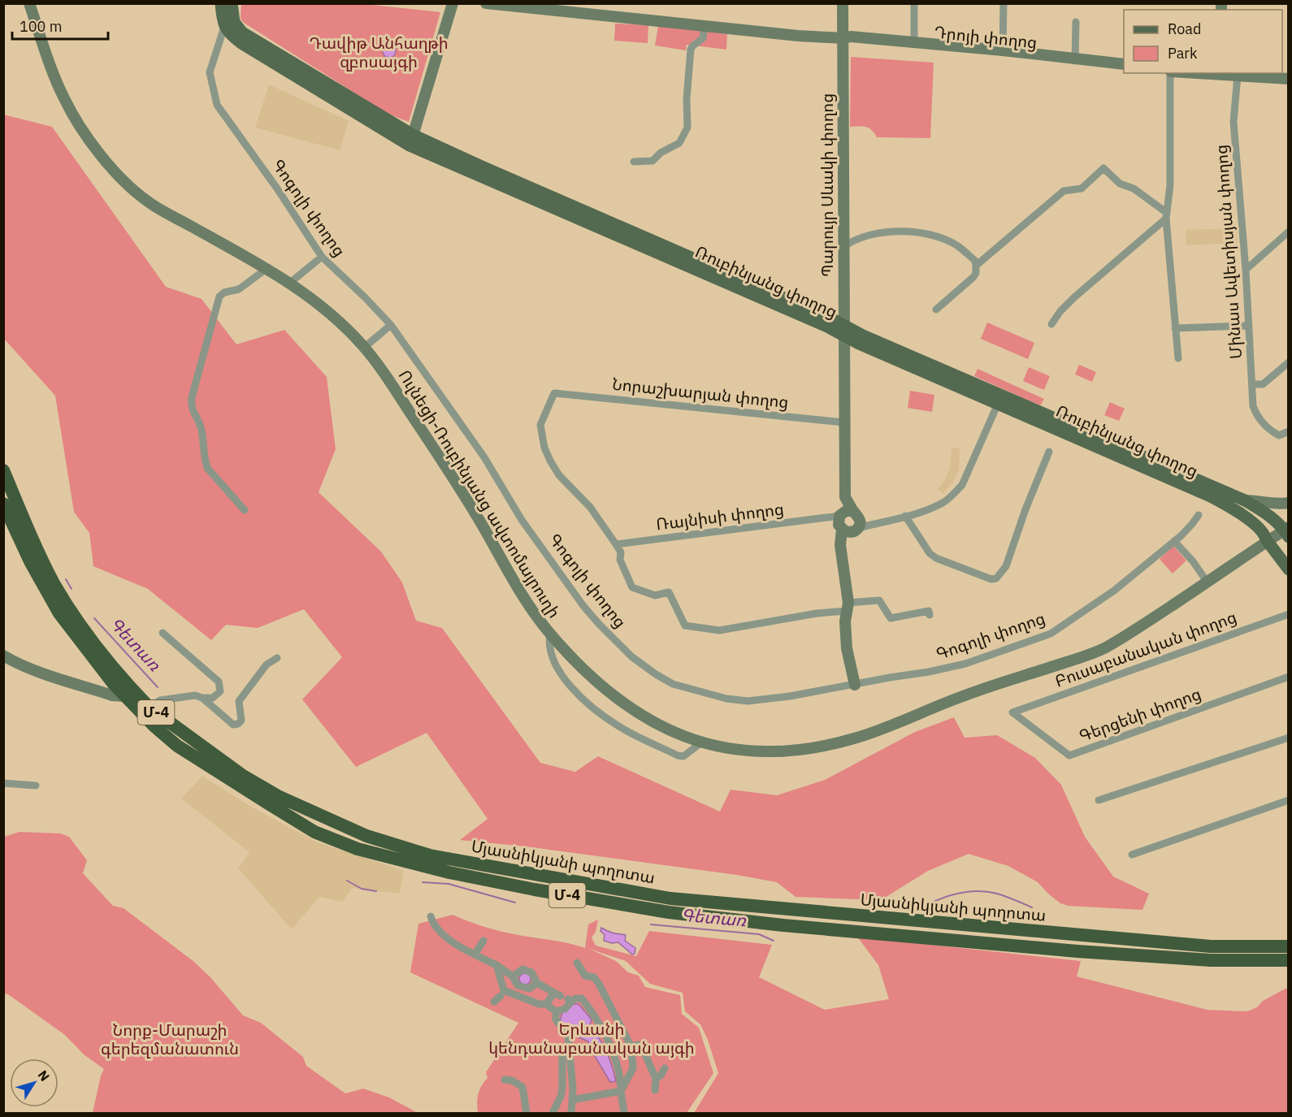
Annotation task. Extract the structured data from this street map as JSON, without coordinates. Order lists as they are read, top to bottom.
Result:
{
  "streets": {
    "highway": ["Մ-4", "Մյասնիկյանի պողոտա"],
    "main road": ["Ռուբինյանց փողոց"],
    "street": [
      "Դրոյի փողոց",
      "Պարույր Սևակի փողոց",
      "Գոգոլի փողոց",
      "Մինաս Ավետիսյան փողոց",
      "Նորաշխարյան փողոց",
      "Ուլնեցի-Ռուբինյանց ավտոմայրուղի",
      "Ռայնիսի փողոց",
      "Բուսաբանական փողոց",
      "Գերցենի փողոց"
    ]
  },
  "crossings": [
    ["Դրոյի փողոց", "Պարույր Սևակի փողոց"],
    ["Պարույր Սևակի փողոց", "Գոգոլի փողոց"],
    ["Պարույր Սևակի փողոց", "Ռուբինյանց փողոց"],
    ["Պարույր Սևակի փողոց", "Նորաշխարյան փողոց"],
    ["Պարույր Սևակի փողոց", "Ռայնիսի փողոց"],
    ["Գոգոլի փողոց", "Ռուբինյանց փողոց"],
    ["Ռուբինյանց փողոց", "Ուլնեցի-Ռուբինյանց ավտոմայրուղի"],
    ["Նորաշխարյան փողոց", "Ռայնիսի փողոց"],
    ["Բուսաբանական փողոց", "Գերցենի փողոց"]
  ],
  "water": ["Գետառ"],
  "parks": ["Դավիթ Անհաղթի զբոսայգի", "Երևանի կենդանաբանական այգի", "Նորք-Մարաշի գերեզմանատուն"],
  "legend": ["Road", "Park"],
  "scale_bar": "100 m",
  "north": "top right"
}
